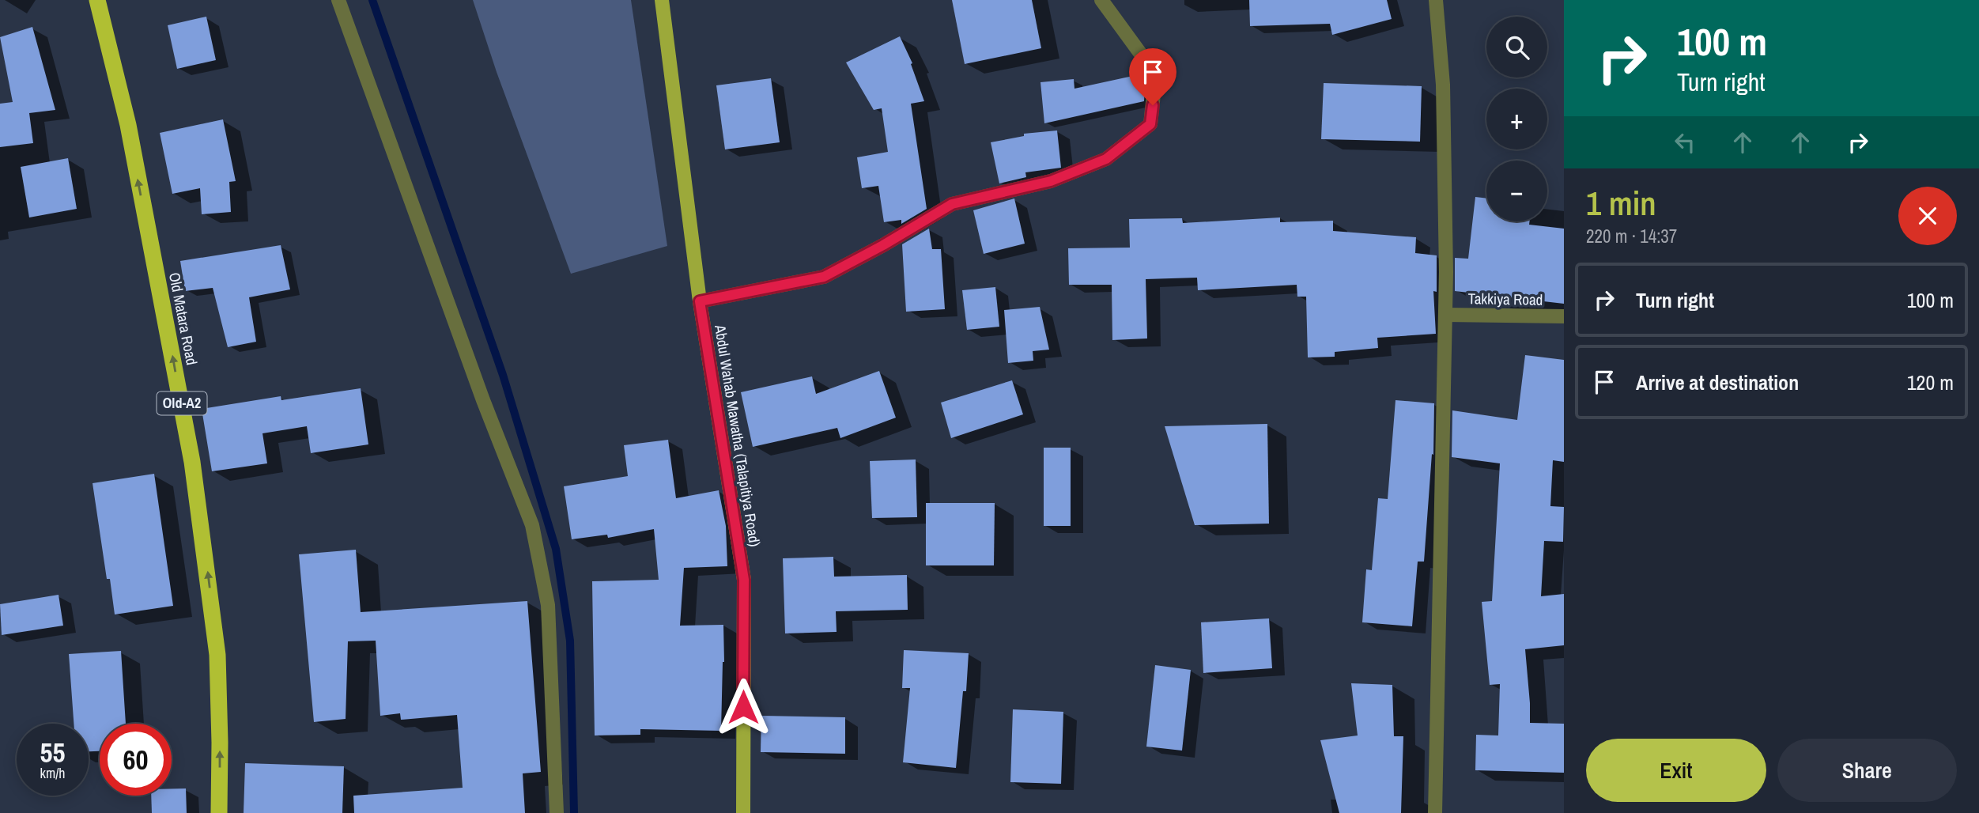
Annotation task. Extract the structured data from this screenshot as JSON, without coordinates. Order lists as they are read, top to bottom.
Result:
{
  "streets": {
    "highway": ["Old Matara Road", "Old-A2"],
    "main road": ["Abdul Wahab Mawatha (Talapitiya Road)"],
    "street": ["Takkiya Road"]
  },
  "one_way": ["Old Matara Road"],
  "page": {
    "turn": ["100 m", "Turn right"],
    "map_buttons": ["+", "−"],
    "heading": ["1 min", "220 m · 14:37"],
    "list": [
      {
        "name": "Turn right",
        "value": "100 m"
      },
      {
        "name": "Arrive at destination",
        "value": "120 m"
      }
    ],
    "speed": "55 km/h",
    "limit": "60",
    "buttons": ["Exit", "Share"]
  }
}
